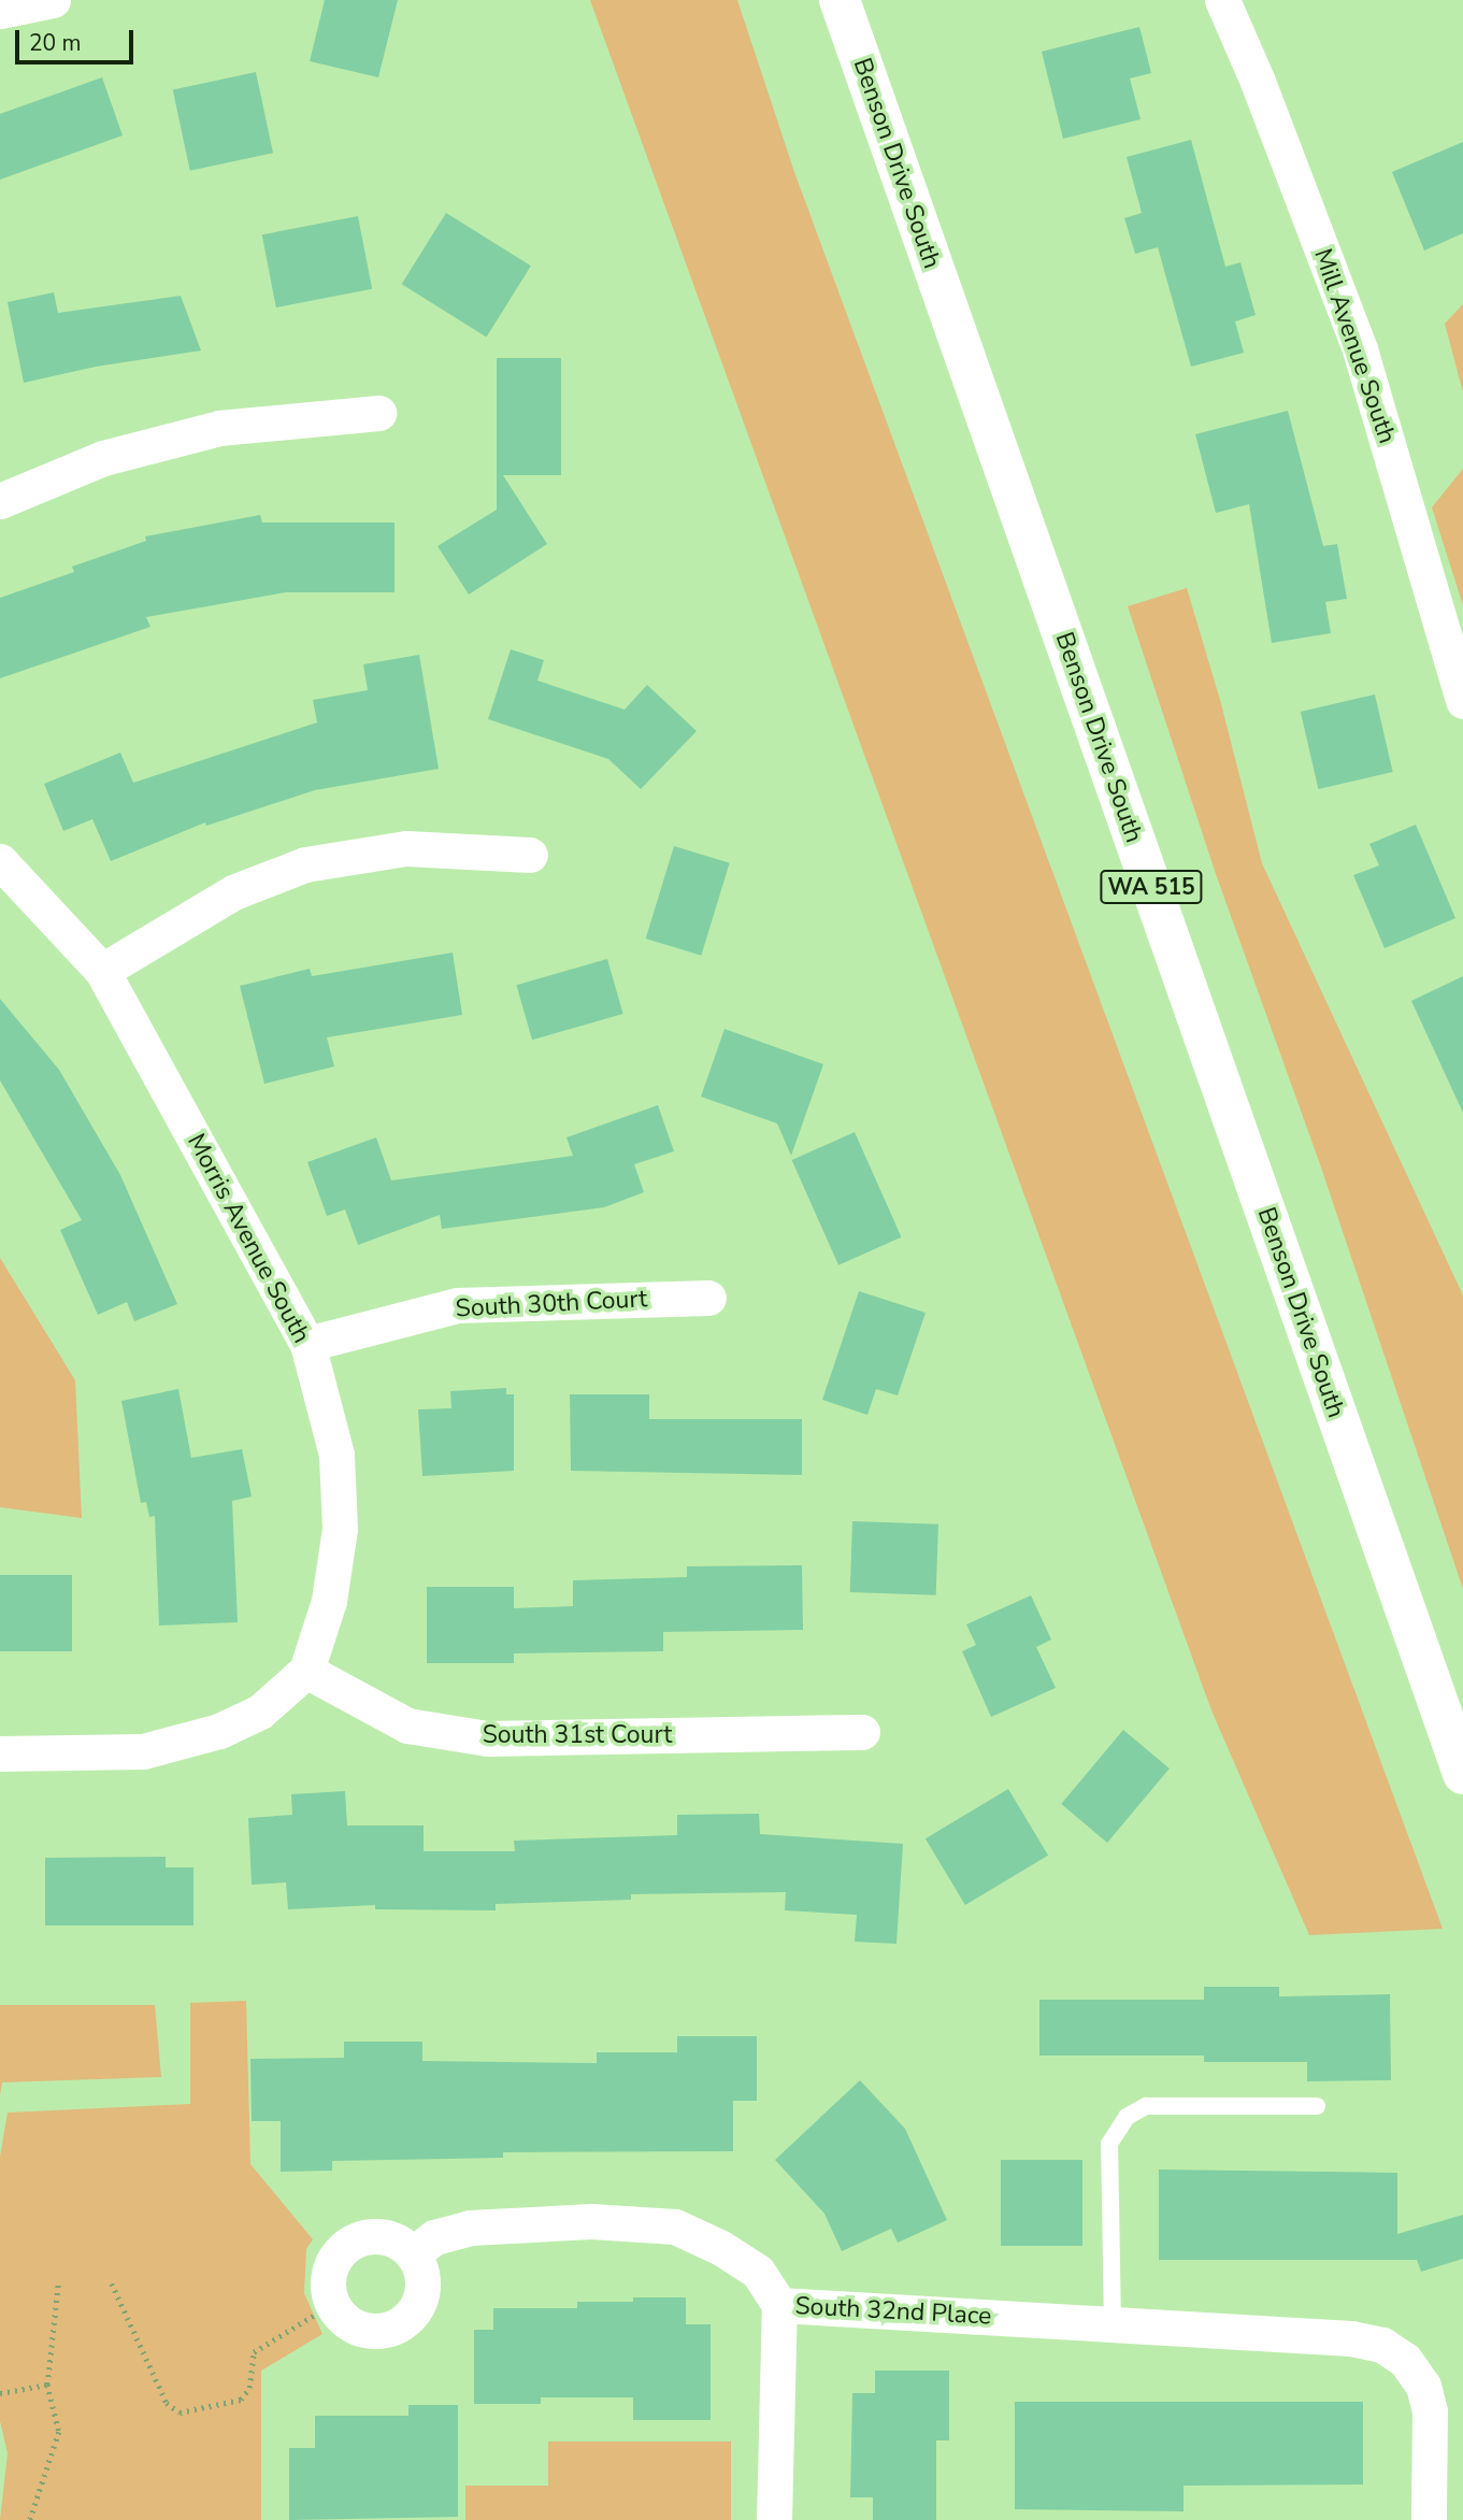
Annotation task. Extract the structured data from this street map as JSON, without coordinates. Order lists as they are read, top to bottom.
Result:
{
  "streets": {
    "main road": ["Benson Drive South", "WA 515"],
    "street": [
      "Mill Avenue South",
      "Morris Avenue South",
      "South 30th Court",
      "South 31st Court",
      "South 32nd Place"
    ]
  },
  "crossings": [
    ["Morris Avenue South", "South 30th Court"],
    ["Morris Avenue South", "South 31st Court"]
  ],
  "scale_bar": "20 m"
}
